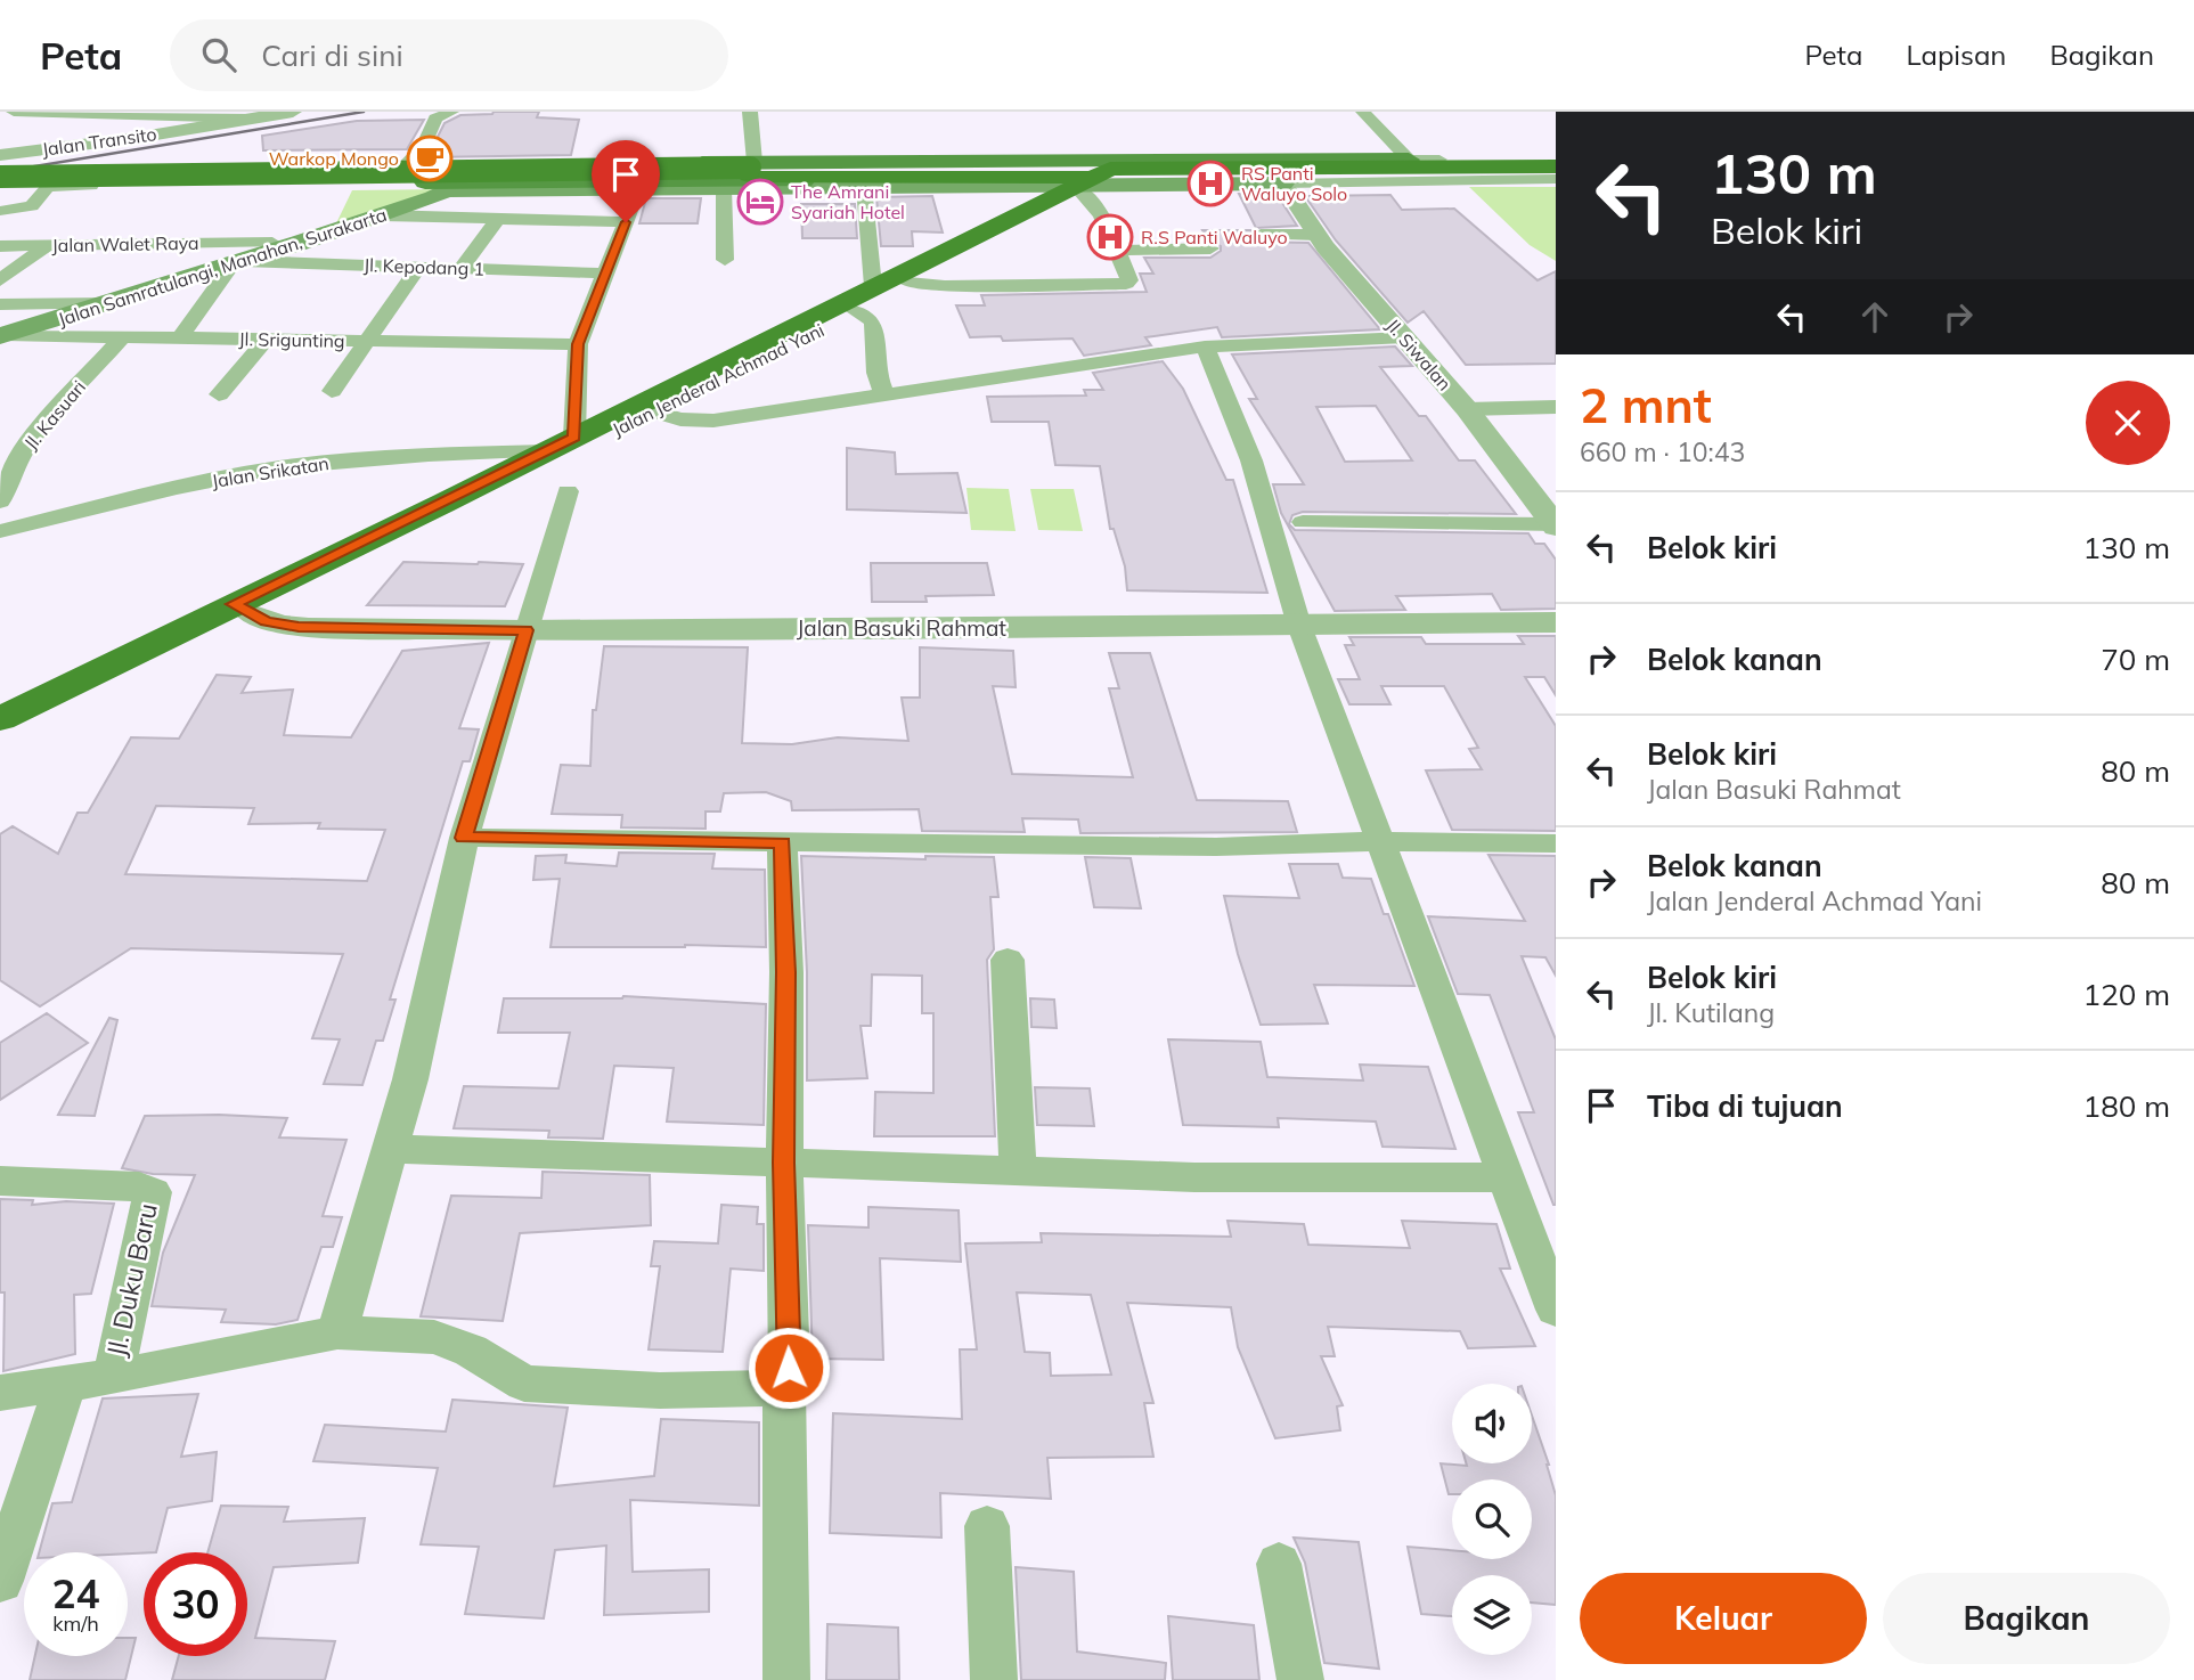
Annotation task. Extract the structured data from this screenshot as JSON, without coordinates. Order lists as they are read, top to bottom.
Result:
{
  "streets": {
    "highway": ["Jalan Jenderal Achmad Yani"],
    "main road": ["Jalan Samratulangi, Manahan, Surakarta"],
    "street": [
      "Jalan Transito",
      "Jalan Walet Raya",
      "Jl. Kepodang 1",
      "Jl. Srigunting",
      "Jl. Siwalan",
      "Jl. Kasuari",
      "Jalan Srikatan",
      "Jalan Basuki Rahmat",
      "Jl. Duku Baru"
    ]
  },
  "crossings": [
    ["Jalan Walet Raya", "Jalan Samratulangi, Manahan, Surakarta"],
    ["Jalan Samratulangi, Manahan, Surakarta", "Jl. Kepodang 1"],
    ["Jalan Samratulangi, Manahan, Surakarta", "Jl. Srigunting"],
    ["Jalan Samratulangi, Manahan, Surakarta", "Jalan Jenderal Achmad Yani"],
    ["Jl. Srigunting", "Jl. Kasuari"],
    ["Jalan Jenderal Achmad Yani", "Jalan Srikatan"],
    ["Jalan Jenderal Achmad Yani", "Jalan Basuki Rahmat"]
  ],
  "places": {
    "cafe": ["Warkop Mongo"],
    "hospital": ["RS Panti Waluyo Solo", "R.S Panti Waluyo"],
    "hotel": ["The Amrani Syariah Hotel"]
  },
  "page": {
    "header": "Peta",
    "search": "Cari di sini",
    "nav": ["Peta", "Lapisan", "Bagikan"],
    "turn": ["130 m", "Belok kiri"],
    "heading": ["2 mnt", "660 m · 10:43"],
    "list": [
      {
        "name": "Belok kiri",
        "value": "130 m"
      },
      {
        "name": "Belok kanan",
        "value": "70 m"
      },
      {
        "name": "Belok kiri",
        "note": "Jalan Basuki Rahmat",
        "value": "80 m"
      },
      {
        "name": "Belok kanan",
        "note": "Jalan Jenderal Achmad Yani",
        "value": "80 m"
      },
      {
        "name": "Belok kiri",
        "note": "Jl. Kutilang",
        "value": "120 m"
      },
      {
        "name": "Tiba di tujuan",
        "value": "180 m"
      }
    ],
    "speed": "24 km/h",
    "limit": "30",
    "buttons": ["Keluar", "Bagikan"]
  }
}
